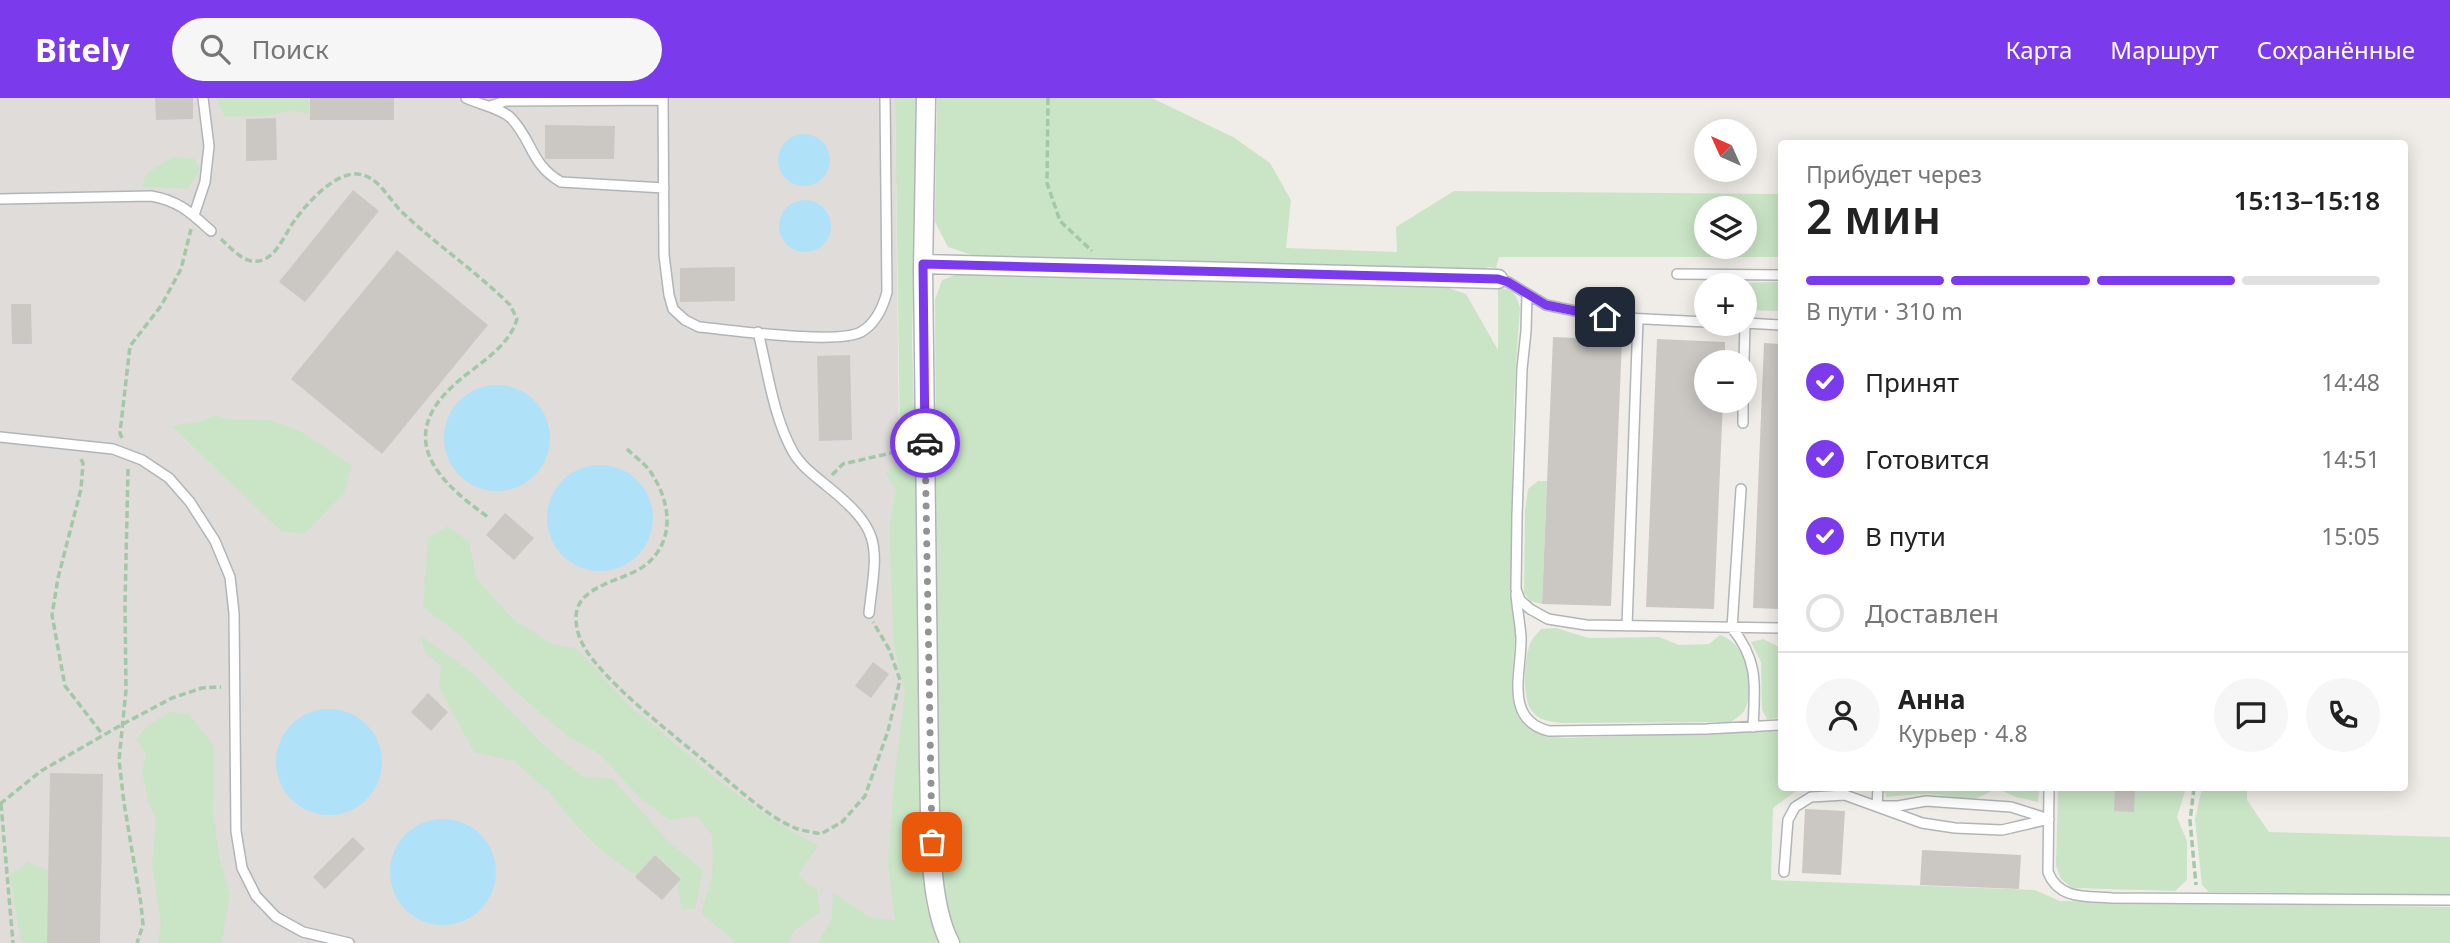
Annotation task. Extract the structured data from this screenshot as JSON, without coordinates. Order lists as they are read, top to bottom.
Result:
{
  "north": "top left",
  "page": {
    "header": "Bitely",
    "search": "Поиск",
    "nav": ["Карта", "Маршрут", "Сохранённые"],
    "map_buttons": ["+", "−"],
    "heading": ["2 мин", "Прибудет через", "15:13–15:18"],
    "panel": ["Анна", "Курьер · 4.8"],
    "bar": "В пути · 310 m",
    "list": [
      ["Принят", "14:48"],
      ["Готовится", "14:51"],
      ["В пути", "15:05"],
      "Доставлен"
    ]
  }
}
